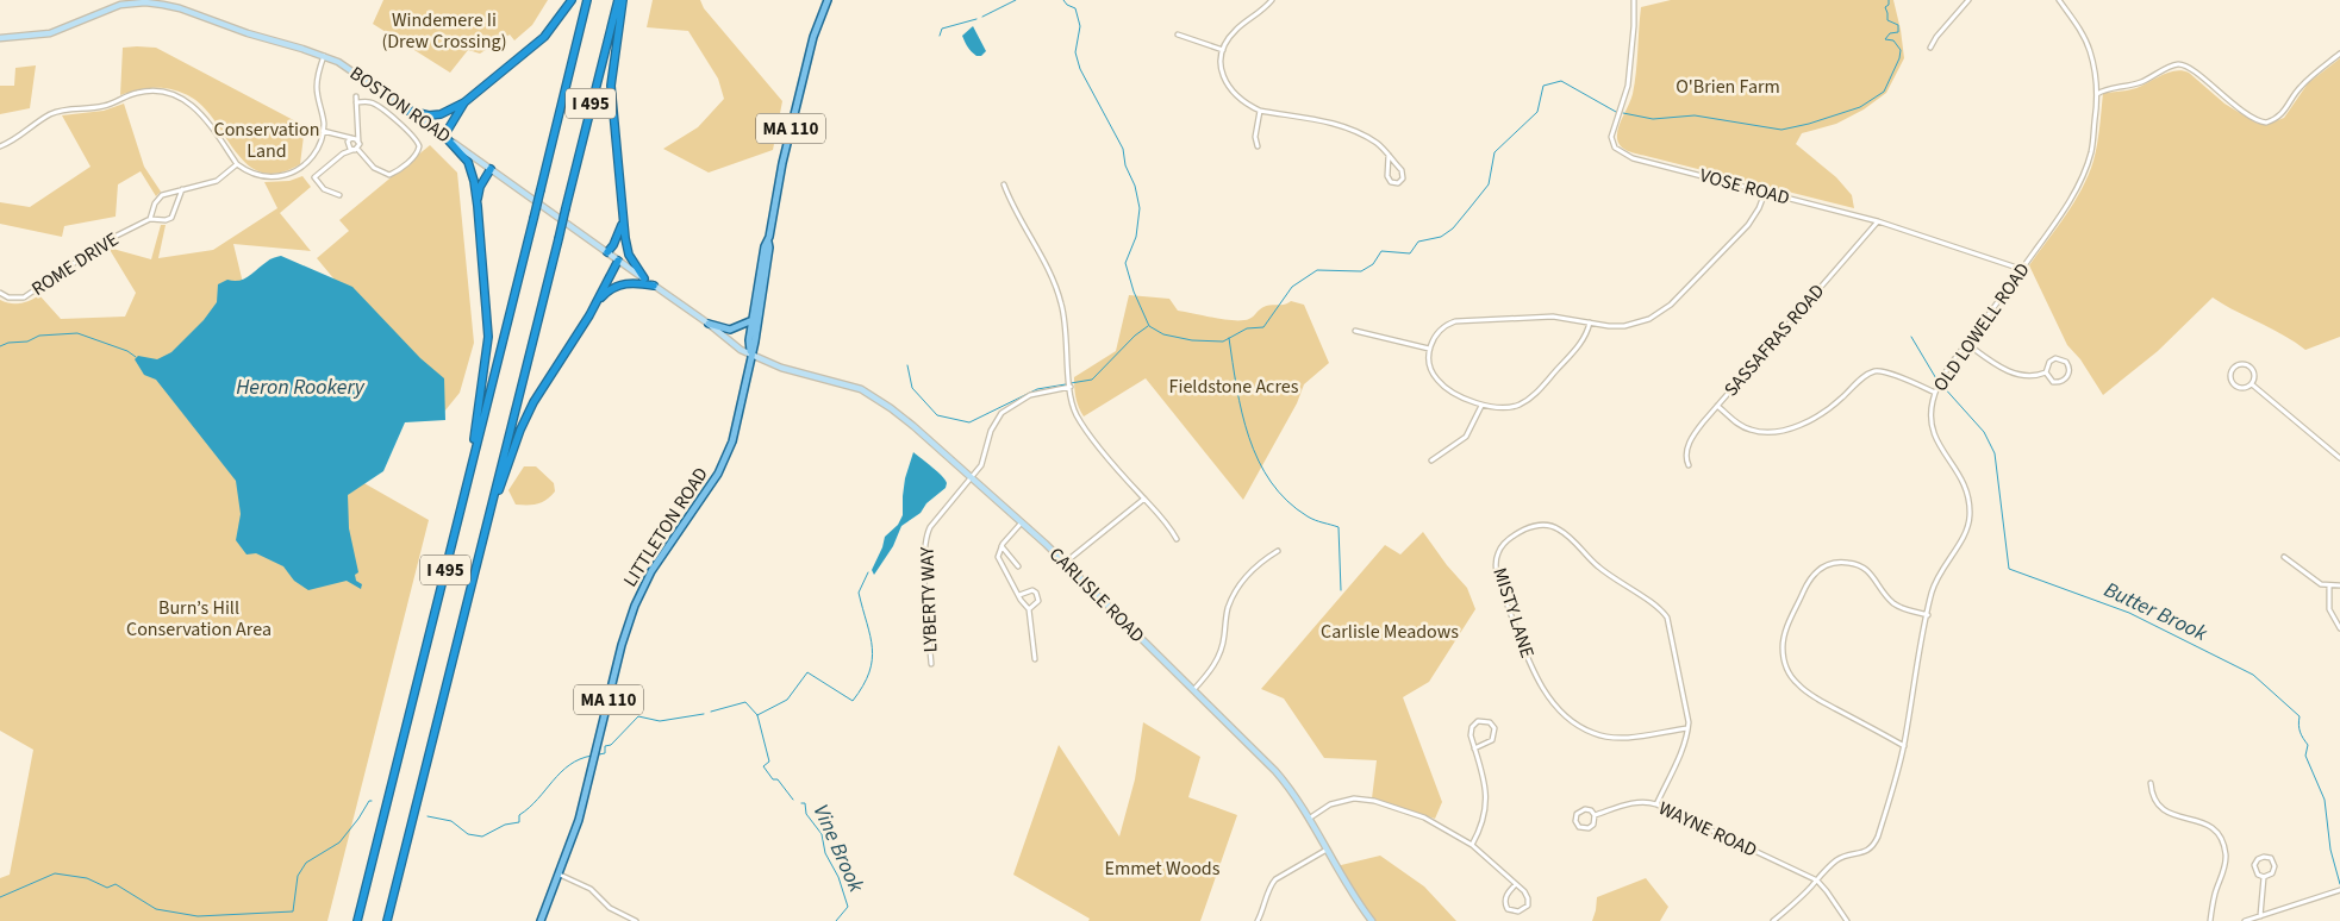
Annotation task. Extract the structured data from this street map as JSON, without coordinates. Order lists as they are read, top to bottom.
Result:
{
  "streets": {
    "highway": ["I 495"],
    "main road": [
      "BOSTON ROAD",
      "MA 110",
      "LITTLETON ROAD",
      "CARLISLE ROAD"
    ],
    "street": [
      "VOSE ROAD",
      "ROME DRIVE",
      "OLD LOWELL ROAD",
      "SASSAFRAS ROAD",
      "LYBERTY WAY",
      "MISTY LANE",
      "WAYNE ROAD"
    ]
  },
  "crossings": [
    ["BOSTON ROAD", "LITTLETON ROAD"],
    ["BOSTON ROAD", "CARLISLE ROAD"],
    ["VOSE ROAD", "OLD LOWELL ROAD"],
    ["VOSE ROAD", "SASSAFRAS ROAD"],
    ["OLD LOWELL ROAD", "WAYNE ROAD"],
    ["LITTLETON ROAD", "CARLISLE ROAD"],
    ["CARLISLE ROAD", "LYBERTY WAY"],
    ["MISTY LANE", "WAYNE ROAD"]
  ],
  "water": ["Heron Rookery", "Butter Brook", "Vine Brook"],
  "parks": [
    "Windemere Ii (Drew Crossing)",
    "O'Brien Farm",
    "Conservation Land",
    "Fieldstone Acres",
    "Burn’s Hill Conservation Area",
    "Carlisle Meadows",
    "Emmet Woods"
  ]
}
